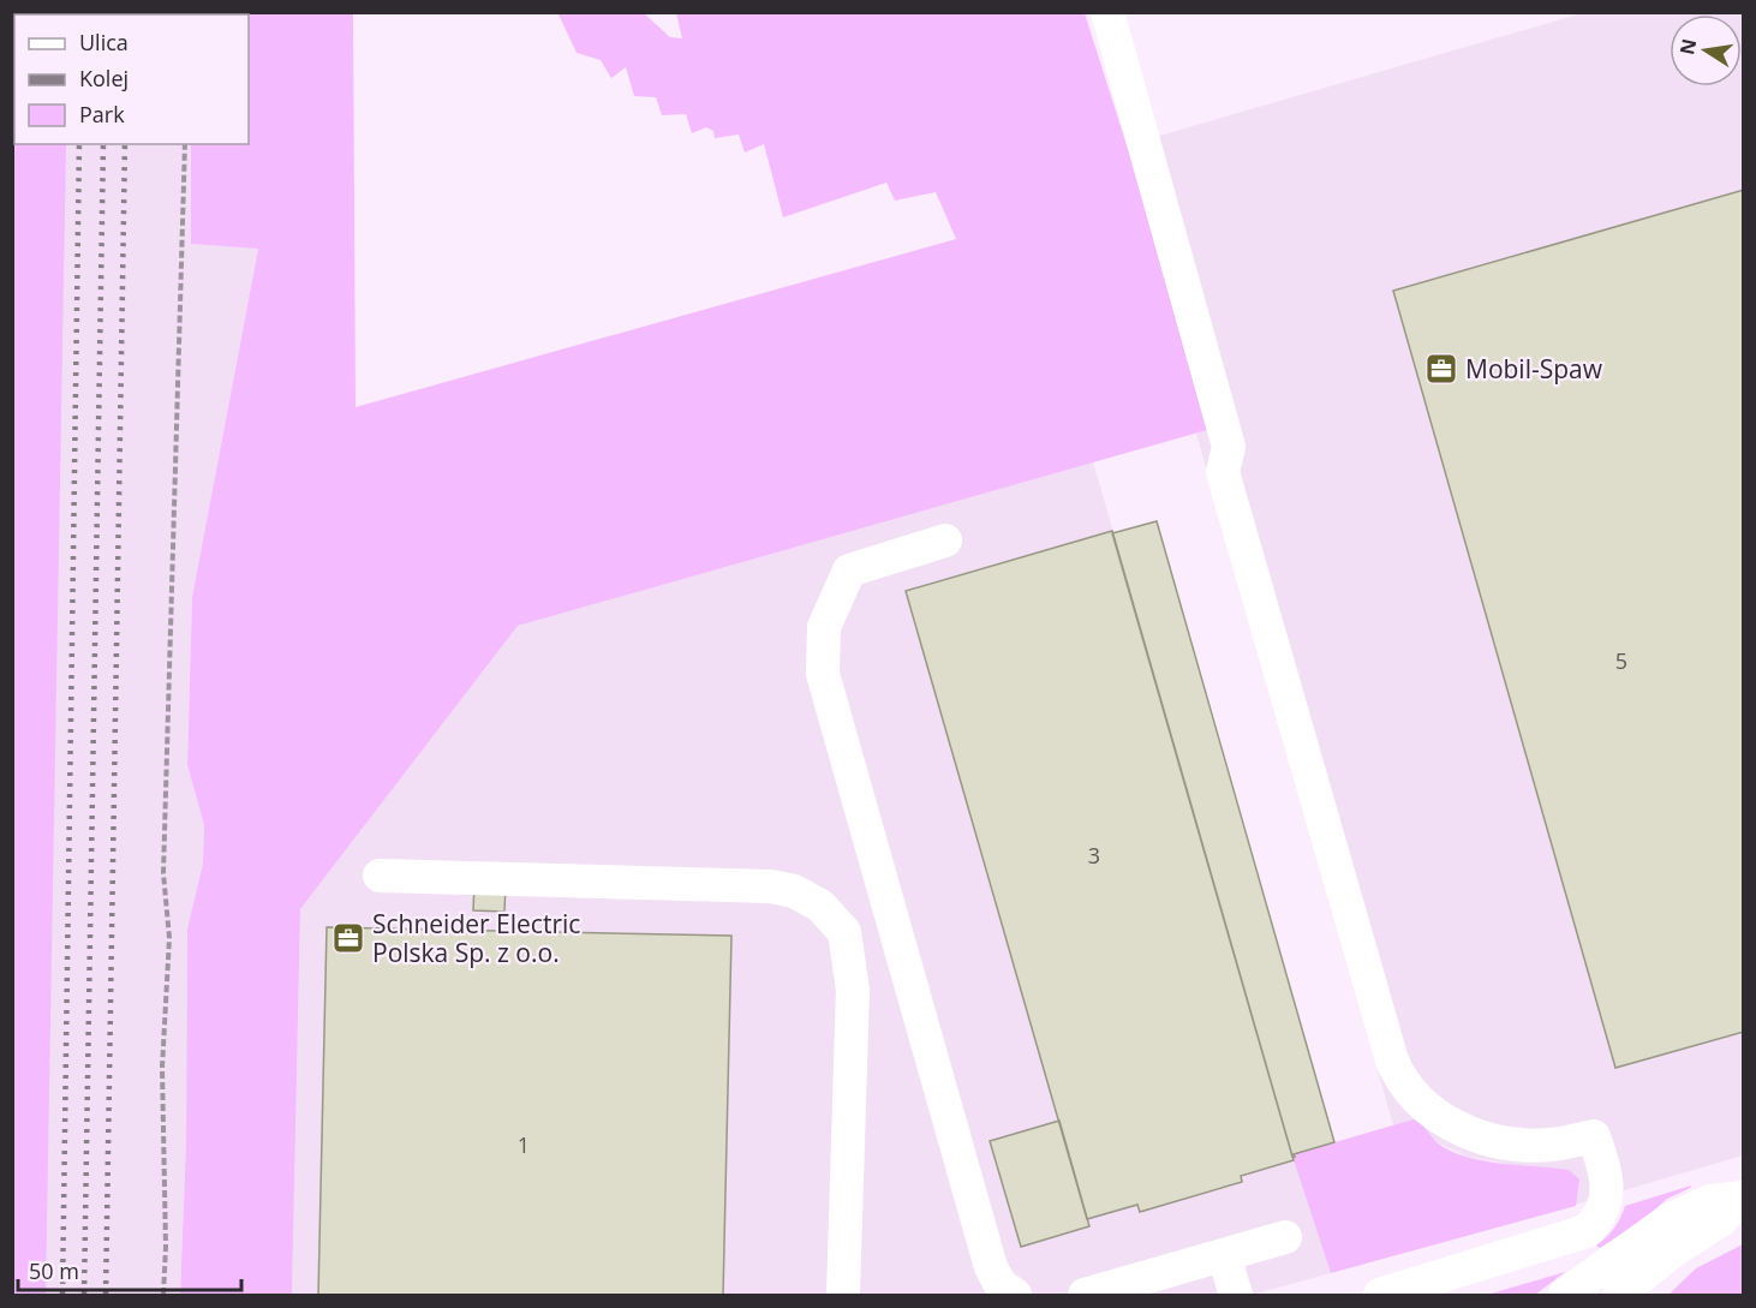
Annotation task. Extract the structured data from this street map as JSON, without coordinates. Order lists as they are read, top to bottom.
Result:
{
  "places": {
    "office": ["Mobil-Spaw", "Schneider Electric Polska Sp. z o.o."]
  },
  "house_numbers": ["5", "3", "1"],
  "legend": ["Ulica", "Kolej", "Park"],
  "scale_bar": "50 m",
  "north": "left"
}
